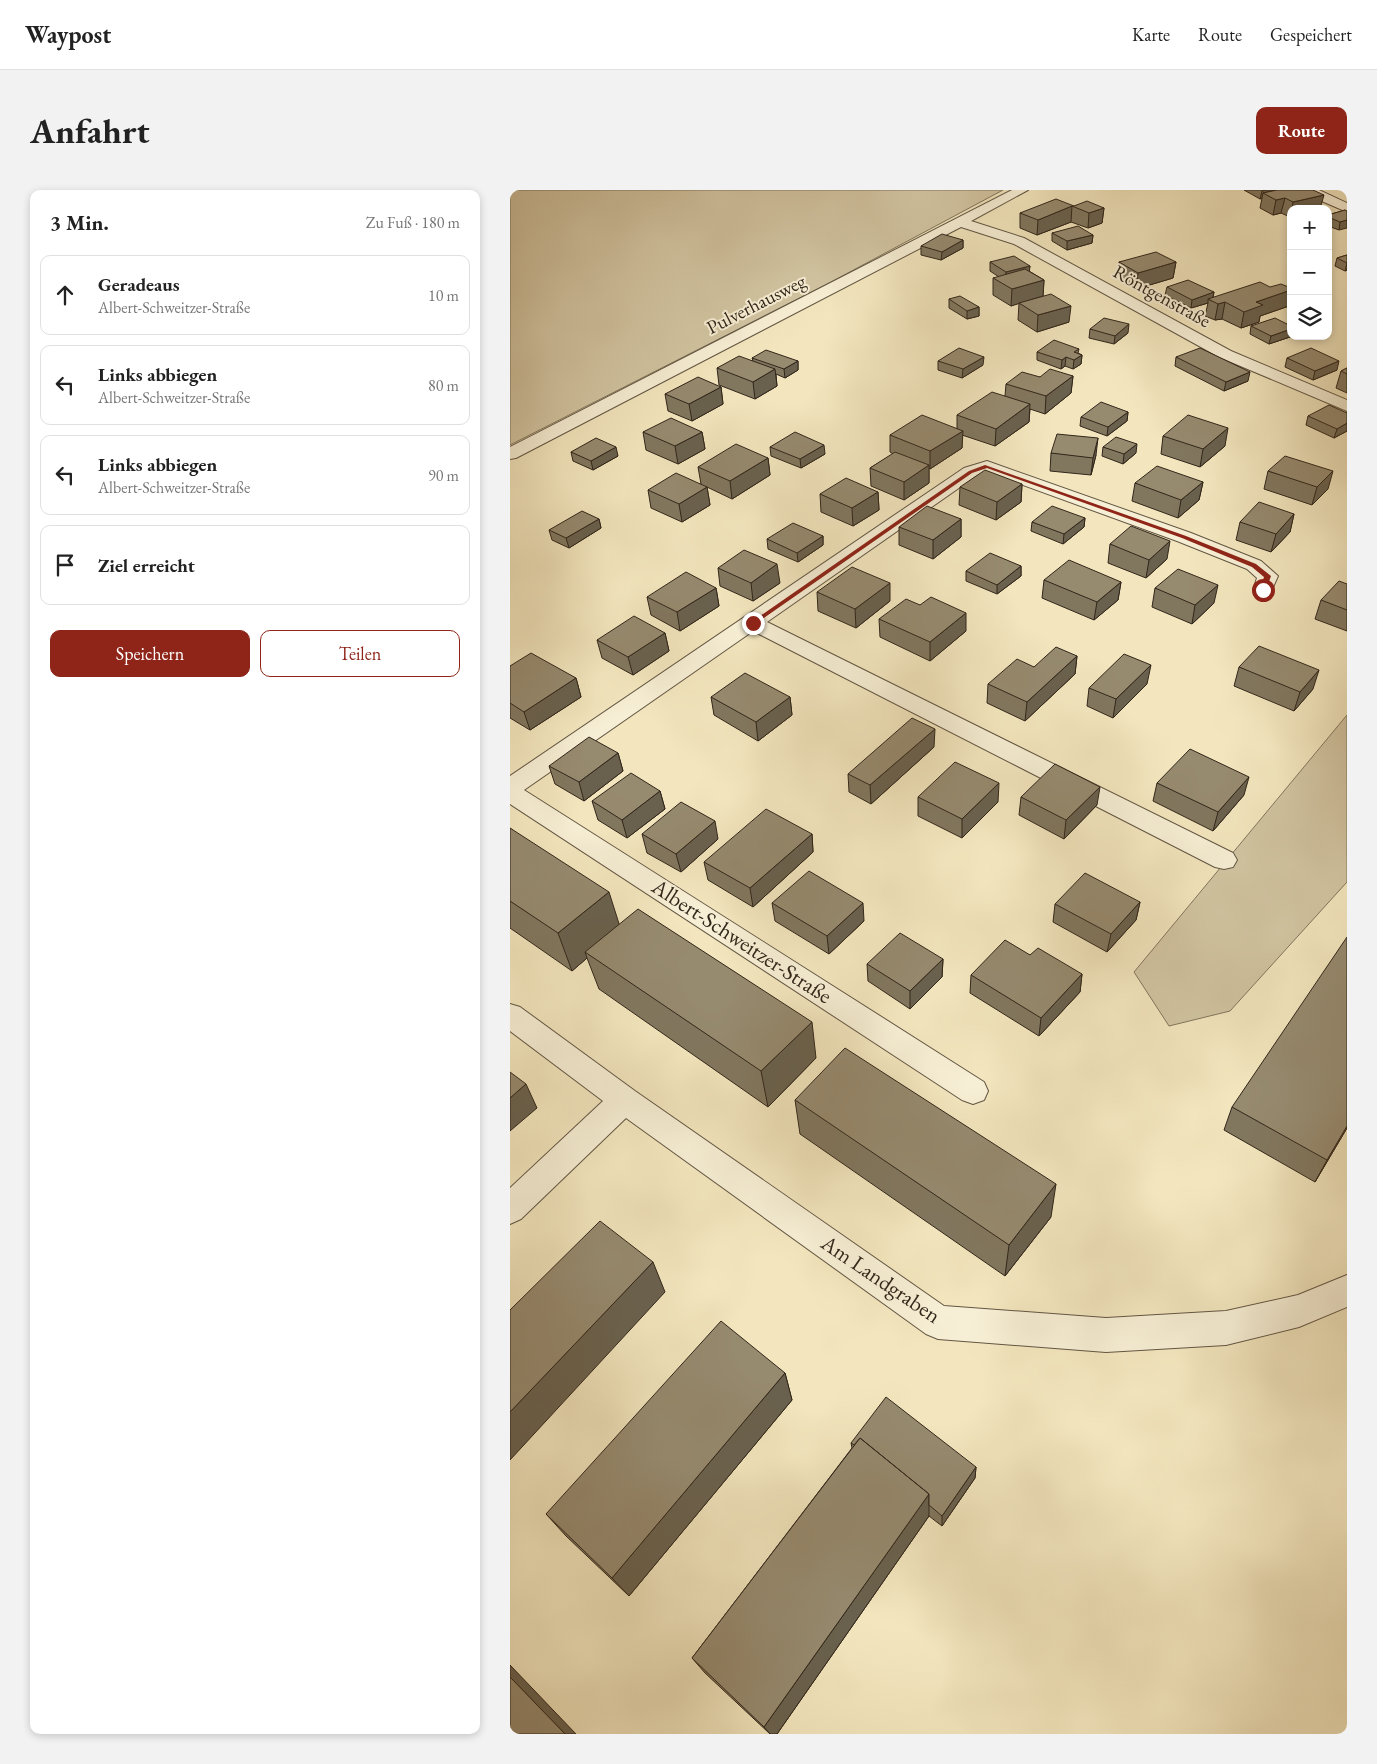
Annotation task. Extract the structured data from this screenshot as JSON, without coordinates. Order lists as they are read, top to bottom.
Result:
{
  "streets": {
    "street": [
      "Röntgenstraße",
      "Pulverhausweg",
      "Albert-Schweitzer-Straße",
      "Am Landgraben"
    ]
  },
  "crossings": [
    ["Röntgenstraße", "Pulverhausweg"]
  ],
  "page": {
    "header": "Waypost",
    "nav": ["Karte", "Route", "Gespeichert"],
    "buttons": [
      "Route",
      ["Speichern", "Teilen"]
    ],
    "title": "Anfahrt",
    "heading": ["3 Min.", "Zu Fuß · 180 m"],
    "map_buttons": ["+", "−"],
    "list": [
      ["Geradeaus", "Albert-Schweitzer-Straße", "10 m"],
      ["Links abbiegen", "Albert-Schweitzer-Straße", "80 m"],
      ["Links abbiegen", "Albert-Schweitzer-Straße", "90 m"],
      "Ziel erreicht"
    ]
  }
}
